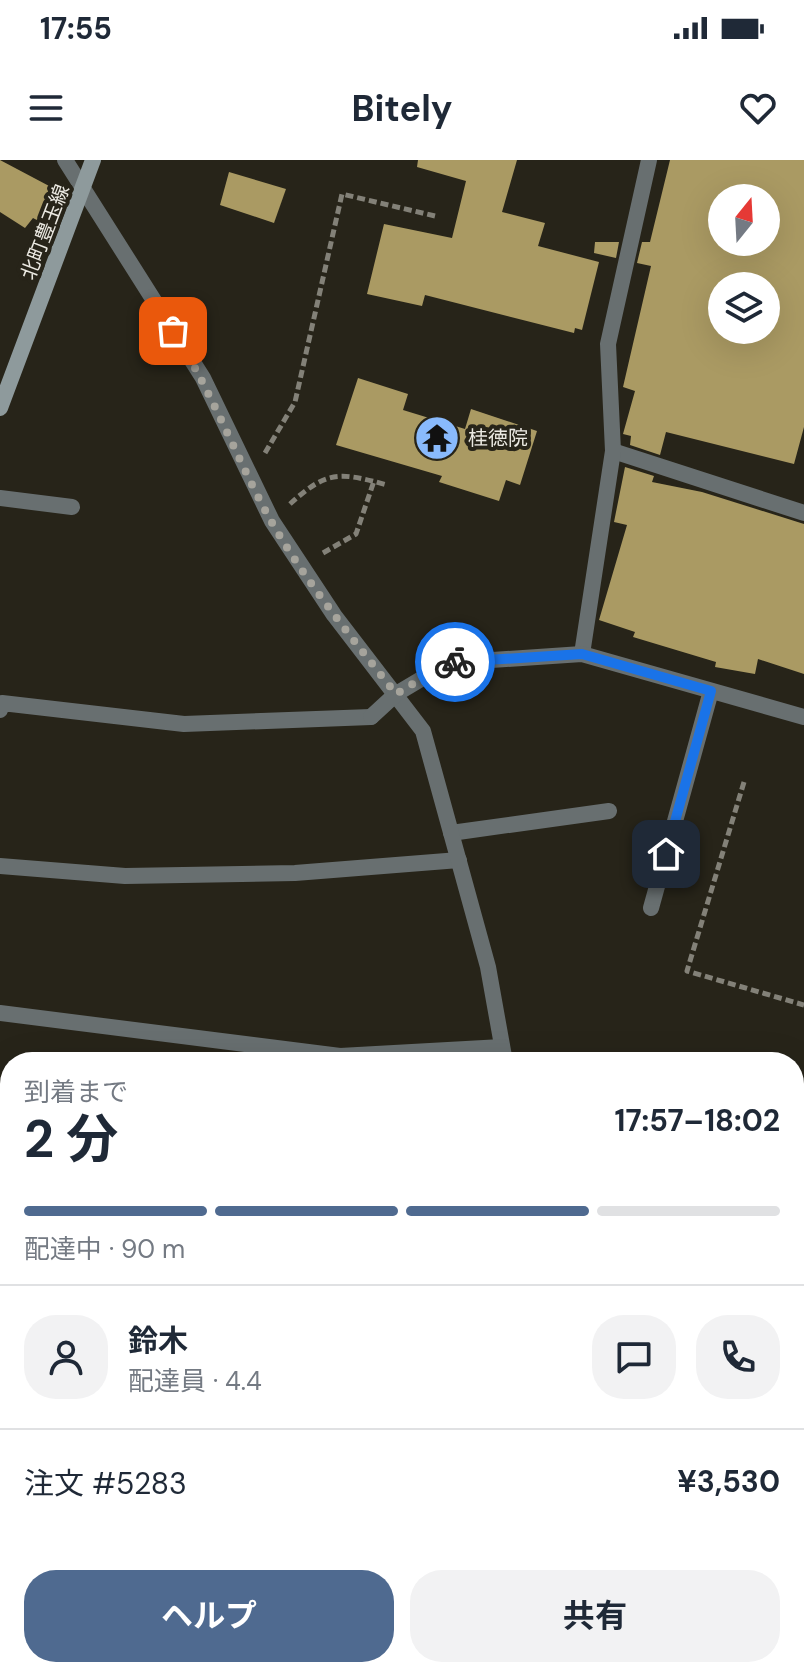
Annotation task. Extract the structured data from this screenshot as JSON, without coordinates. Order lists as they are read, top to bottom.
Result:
{
  "streets": {
    "main road": ["北町豊玉線"]
  },
  "places": {
    "temple": ["桂徳院"]
  },
  "north": "top",
  "page": {
    "status": "17:55",
    "header": "Bitely",
    "heading": ["2 分", "到着まで", "17:57–18:02"],
    "panel": [
      "鈴木",
      "配達員 · 4.4",
      "注文 #5283",
      "¥3,530"
    ],
    "bar": "配達中 · 90 m",
    "buttons": ["ヘルプ", "共有"]
  }
}
